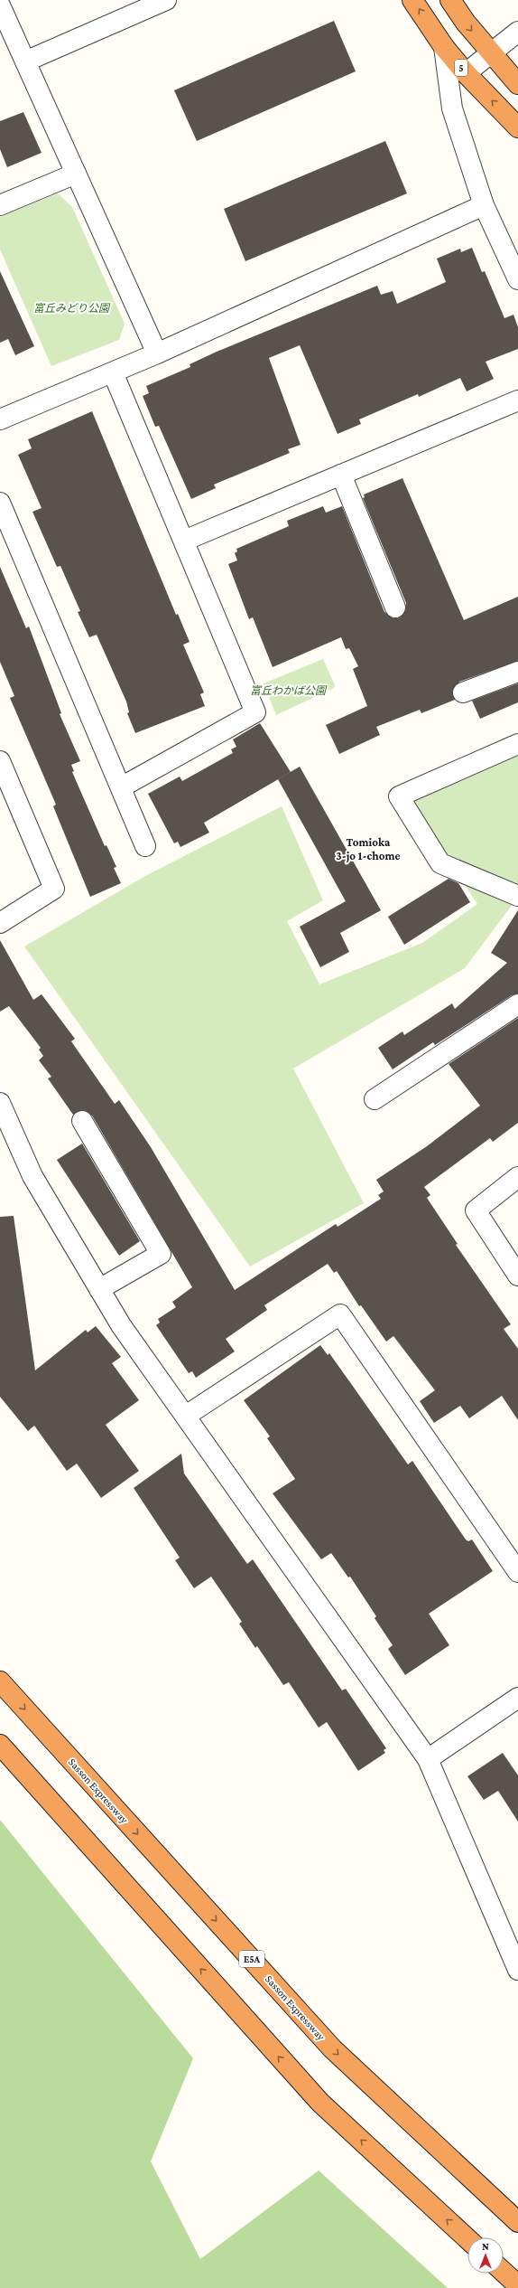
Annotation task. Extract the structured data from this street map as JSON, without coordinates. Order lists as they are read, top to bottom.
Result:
{
  "streets": {
    "highway": ["5", "Sasson Expressway", "E5A"]
  },
  "districts": ["Tomioka 3-jo 1-chome"],
  "parks": ["富丘みどり公園", "富丘わかば公園"],
  "north": "top"
}
